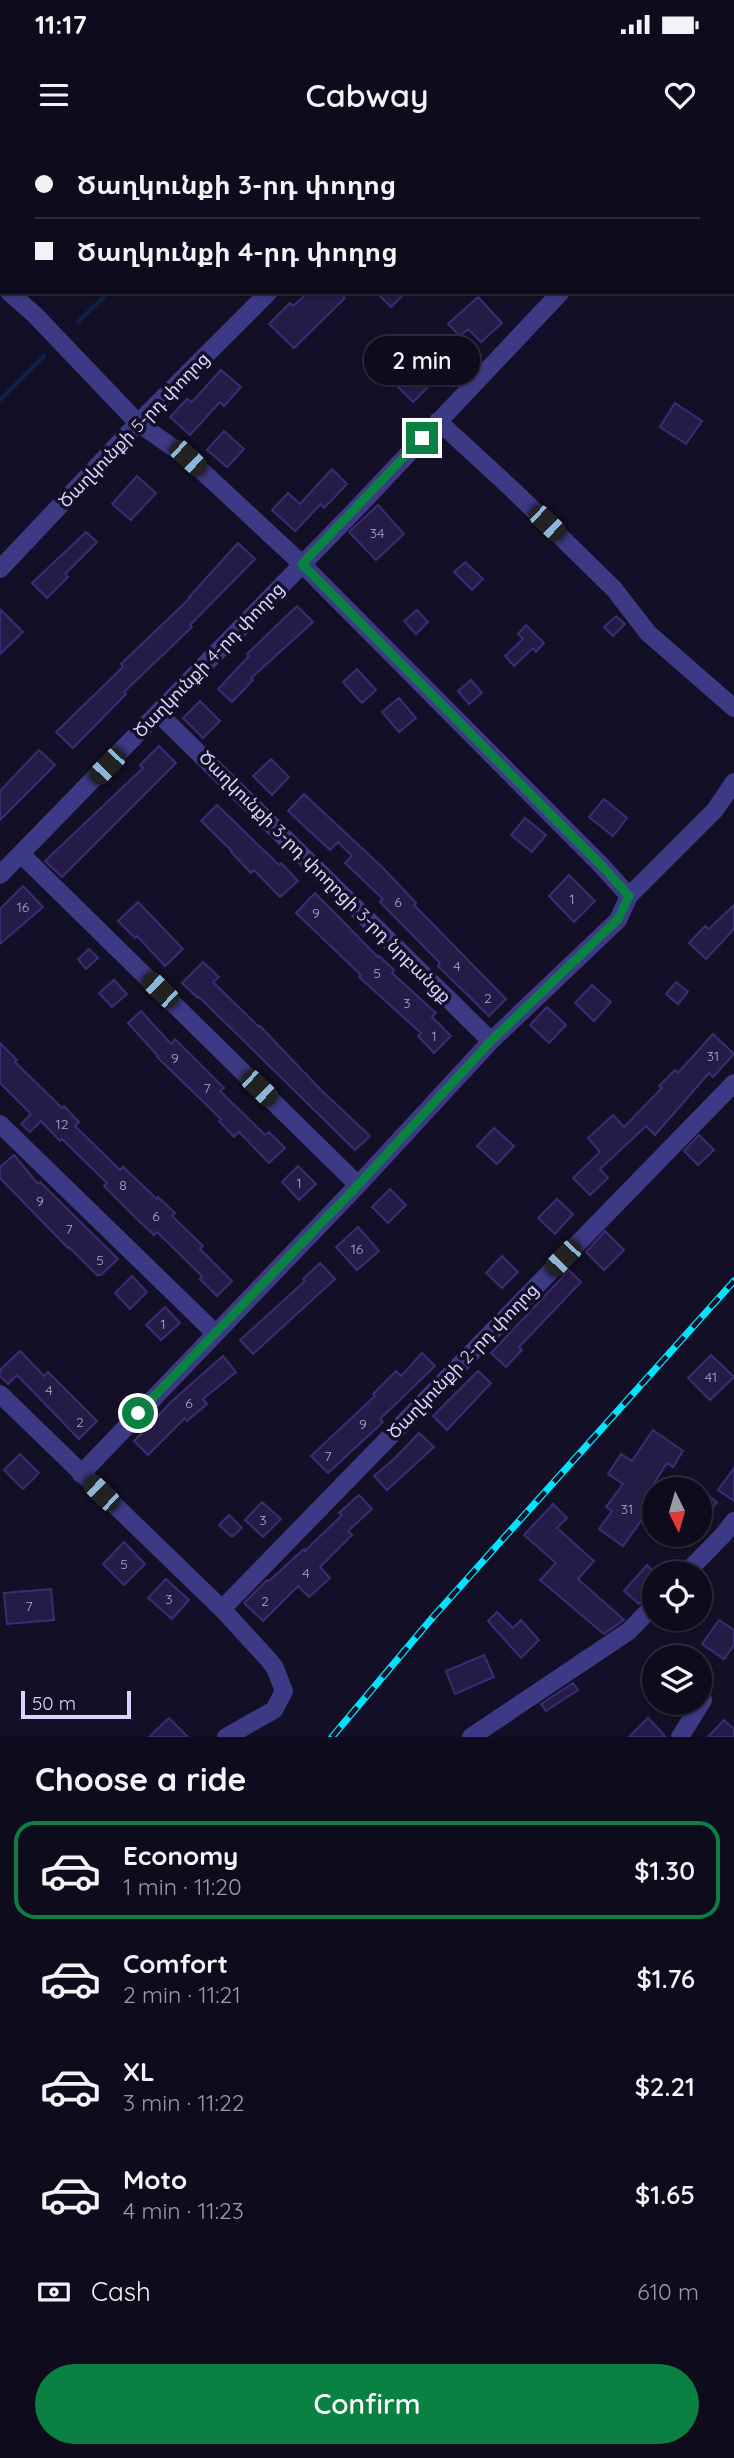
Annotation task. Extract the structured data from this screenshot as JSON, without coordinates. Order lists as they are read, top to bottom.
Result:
{
  "streets": {
    "street": [
      "Ծաղկունքի 5-րդ փողոց",
      "Ծաղկունքի 4-րդ փողոց",
      "Ծաղկունքի 3-րդ փողոցի 3-րդ նրբանցք",
      "Ծաղկունքի 2-րդ փողոց"
    ]
  },
  "crossings": [
    ["Ծաղկունքի 4-րդ փողոց", "Ծաղկունքի 3-րդ փողոցի 3-րդ նրբանցք"]
  ],
  "house_numbers": [
    "34",
    "1",
    "6",
    "16",
    "9",
    "4",
    "5",
    "2",
    "3",
    "1",
    "31",
    "9",
    "7",
    "12",
    "1",
    "8",
    "9",
    "6",
    "7",
    "16",
    "5",
    "1",
    "41",
    "4",
    "6",
    "2",
    "9",
    "7",
    "31",
    "3",
    "5",
    "4",
    "3",
    "2",
    "7"
  ],
  "scale_bar": "50 m",
  "north": "bottom",
  "page": {
    "status": "11:17",
    "header": "Cabway",
    "banner": ["Ծաղկունքի 3-րդ փողոց", "Ծաղկունքի 4-րդ փողոց"],
    "bubble": "2 min",
    "scale": "50 m",
    "heading": "Choose a ride",
    "list": [
      {
        "name": "Economy",
        "note": "1 min · 11:20",
        "value": "$1.30"
      },
      {
        "name": "Comfort",
        "note": "2 min · 11:21",
        "value": "$1.76"
      },
      {
        "name": "XL",
        "note": "3 min · 11:22",
        "value": "$2.21"
      },
      {
        "name": "Moto",
        "note": "4 min · 11:23",
        "value": "$1.65"
      }
    ],
    "pay": ["Cash", "610 m"],
    "buttons": "Confirm"
  }
}
